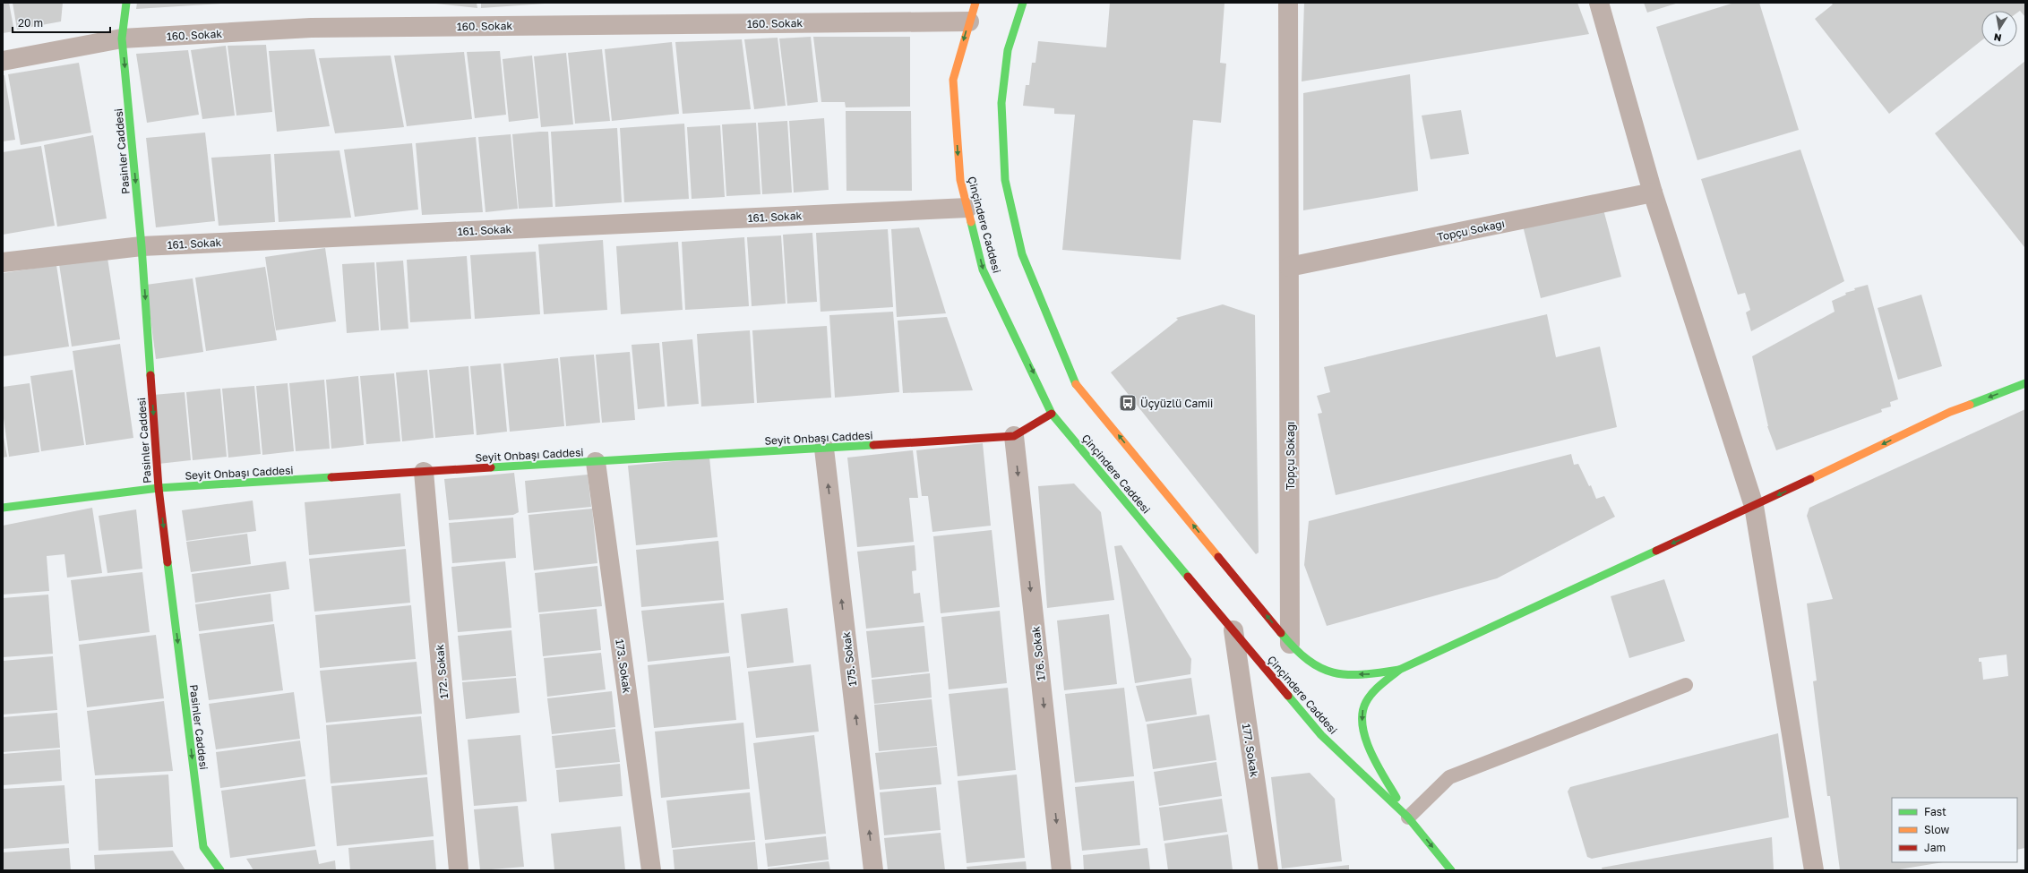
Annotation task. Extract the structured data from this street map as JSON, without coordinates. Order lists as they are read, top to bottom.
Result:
{
  "streets": {
    "main road": ["Pasinler Caddesi", "Çinçindere Caddesi", "Seyit Onbaşı Caddesi"],
    "street": [
      "160. Sokak",
      "161. Sokak",
      "Topçu Sokağı",
      "176. Sokak",
      "175. Sokak",
      "173. Sokak",
      "172. Sokak",
      "177. Sokak"
    ]
  },
  "crossings": [
    ["160. Sokak", "Pasinler Caddesi"],
    ["160. Sokak", "Çinçindere Caddesi"],
    ["Pasinler Caddesi", "161. Sokak"],
    ["Pasinler Caddesi", "Seyit Onbaşı Caddesi"],
    ["161. Sokak", "Çinçindere Caddesi"],
    ["Çinçindere Caddesi", "Seyit Onbaşı Caddesi"],
    ["Çinçindere Caddesi", "177. Sokak"],
    ["Seyit Onbaşı Caddesi", "176. Sokak"],
    ["Seyit Onbaşı Caddesi", "175. Sokak"],
    ["Seyit Onbaşı Caddesi", "173. Sokak"],
    ["Seyit Onbaşı Caddesi", "172. Sokak"]
  ],
  "one_way": ["Pasinler Caddesi", "176. Sokak", "175. Sokak"],
  "places": {
    "bus stop": ["Üçyüzlü Camii"]
  },
  "legend": ["Fast", "Slow", "Jam"],
  "scale_bar": "20 m",
  "north": "bottom"
}
